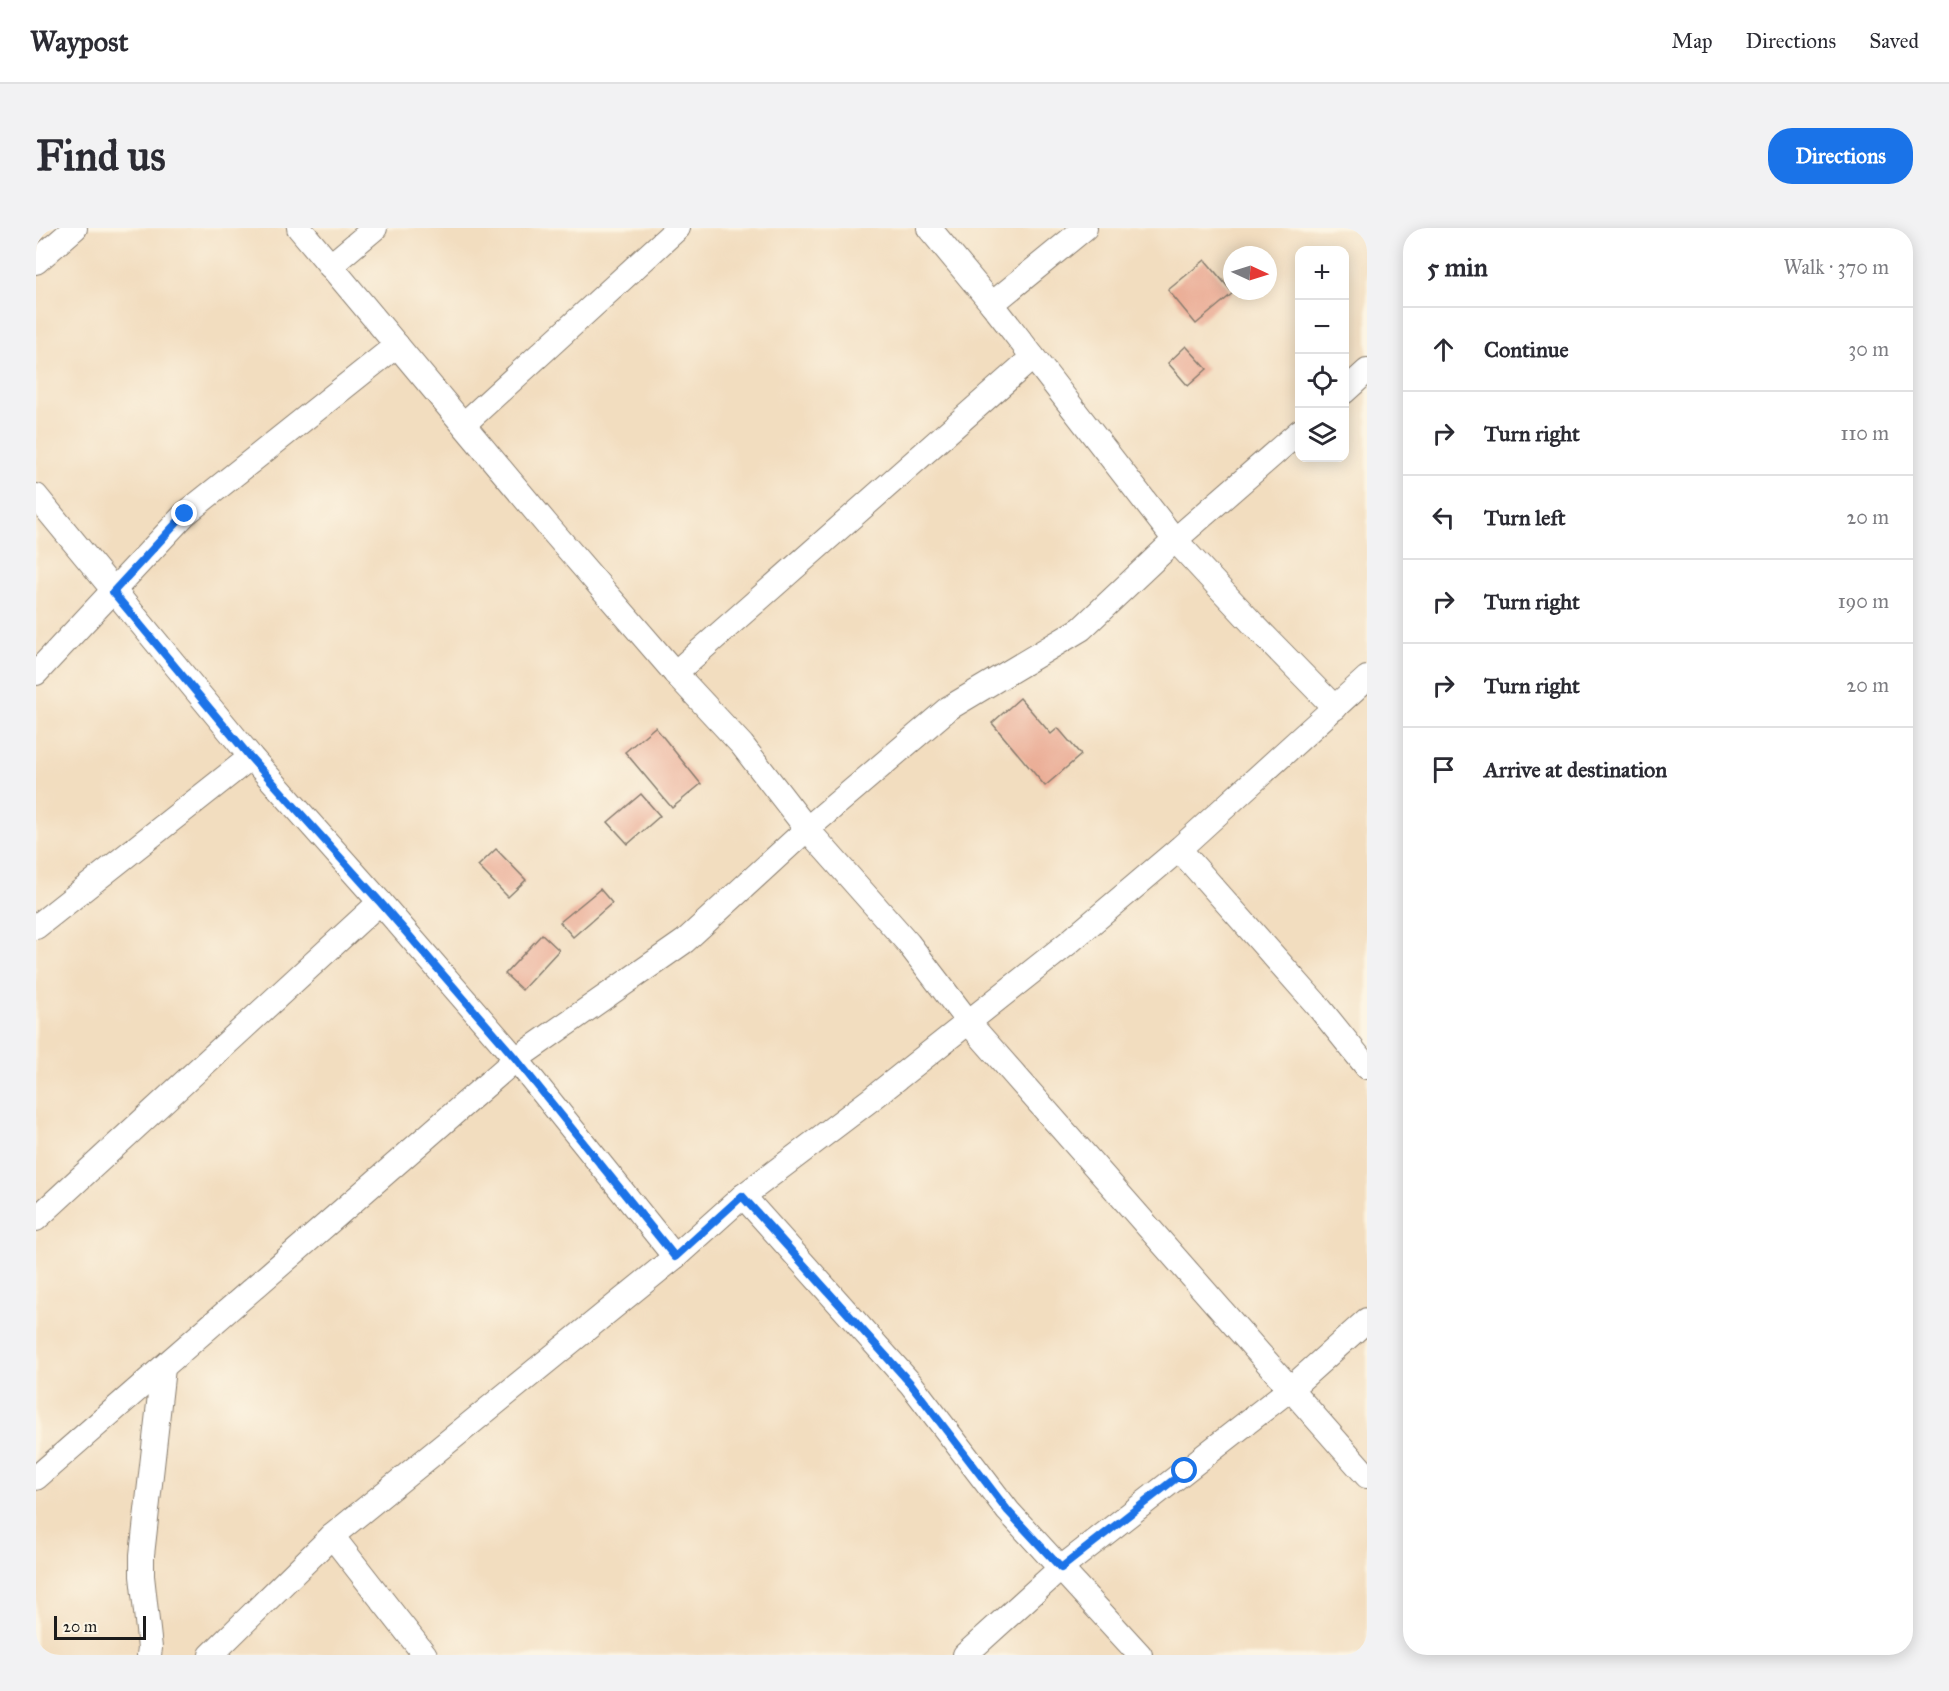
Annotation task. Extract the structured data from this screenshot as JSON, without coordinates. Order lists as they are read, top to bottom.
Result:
{
  "scale_bar": "20 m",
  "north": "right",
  "page": {
    "header": "Waypost",
    "nav": ["Map", "Directions", "Saved"],
    "buttons": "Directions",
    "title": "Find us",
    "heading": ["5 min", "Walk · 370 m"],
    "map_buttons": ["+", "−"],
    "list": [
      ["Continue", "30 m"],
      ["Turn right", "110 m"],
      ["Turn left", "20 m"],
      ["Turn right", "190 m"],
      ["Turn right", "20 m"],
      "Arrive at destination"
    ],
    "scale": "20 m"
  }
}
